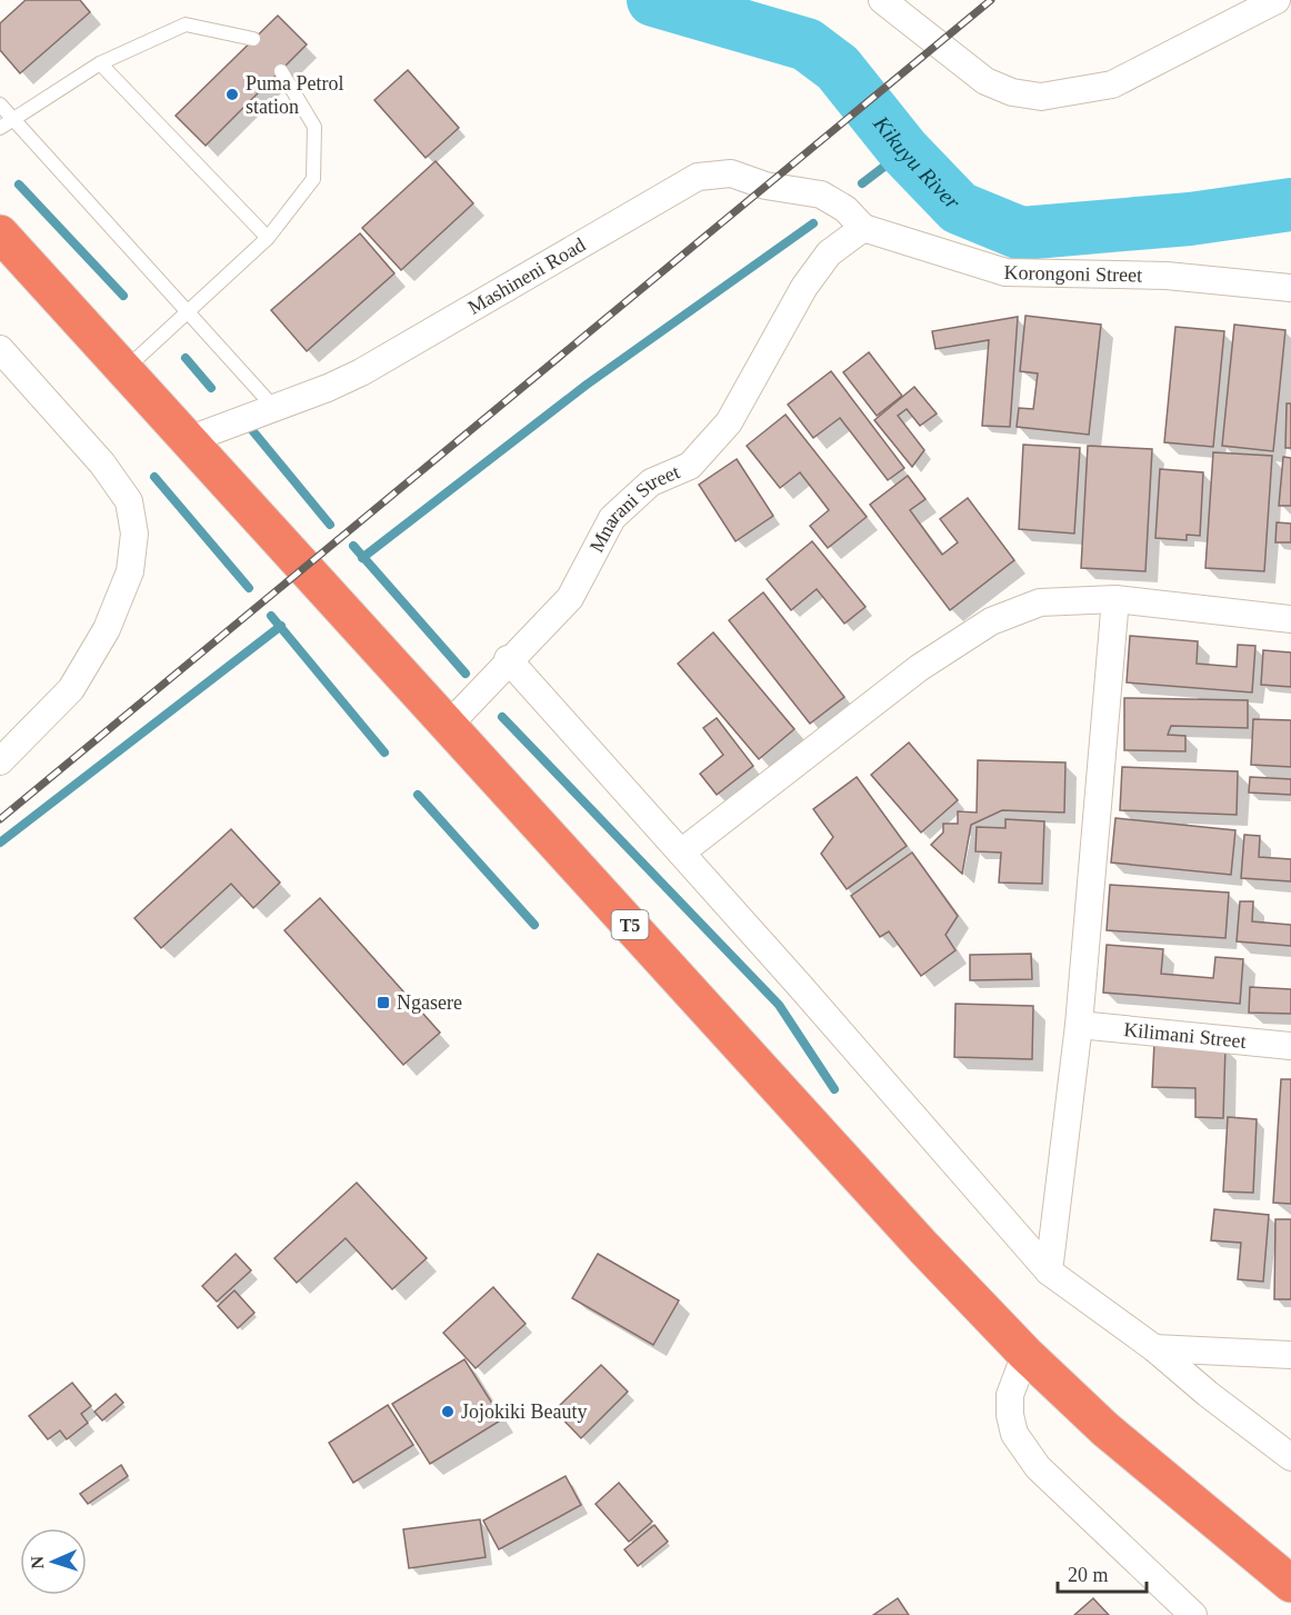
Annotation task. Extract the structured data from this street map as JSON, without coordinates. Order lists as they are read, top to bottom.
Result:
{
  "streets": {
    "highway": ["T5"],
    "street": [
      "Korongoni Street",
      "Mashineni Road",
      "Mnarani Street",
      "Kilimani Street"
    ]
  },
  "crossings": [
    ["Korongoni Street", "Mashineni Road"],
    ["Korongoni Street", "Mnarani Street"],
    ["Mashineni Road", "Mnarani Street"],
    ["Mashineni Road", "T5"],
    ["Mnarani Street", "T5"]
  ],
  "water": ["Kikuyu River"],
  "places": {
    "other": ["Puma Petrol station", "Jojokiki Beauty"],
    "transit": ["Ngasere"]
  },
  "scale_bar": "20 m",
  "north": "left"
}
